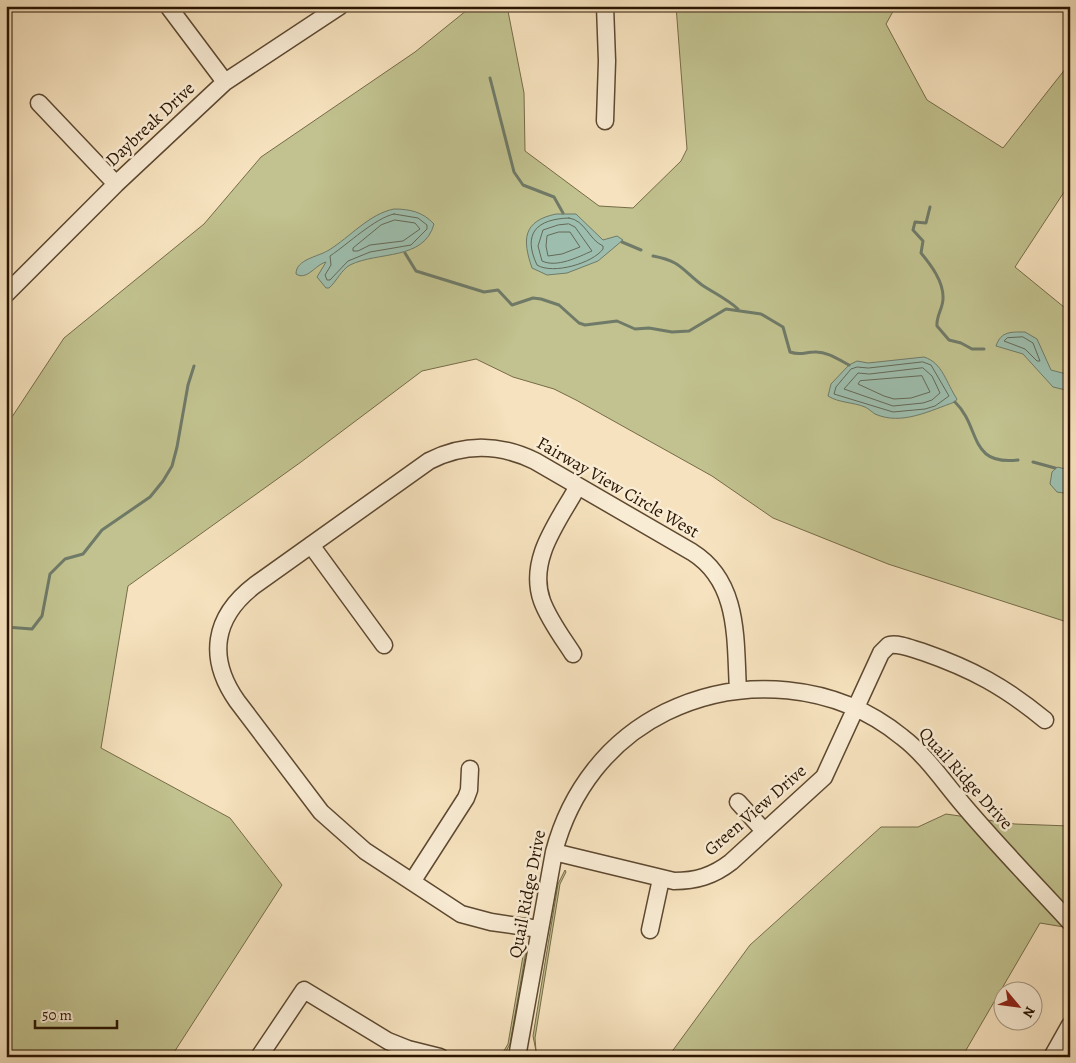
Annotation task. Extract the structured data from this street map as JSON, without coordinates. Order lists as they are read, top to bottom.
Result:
{
  "streets": {
    "street": [
      "Daybreak Drive",
      "Fairway View Circle West",
      "Quail Ridge Drive",
      "Green View Drive"
    ]
  },
  "crossings": [
    ["Fairway View Circle West", "Quail Ridge Drive"],
    ["Quail Ridge Drive", "Green View Drive"]
  ],
  "scale_bar": "50 m",
  "north": "bottom right"
}
